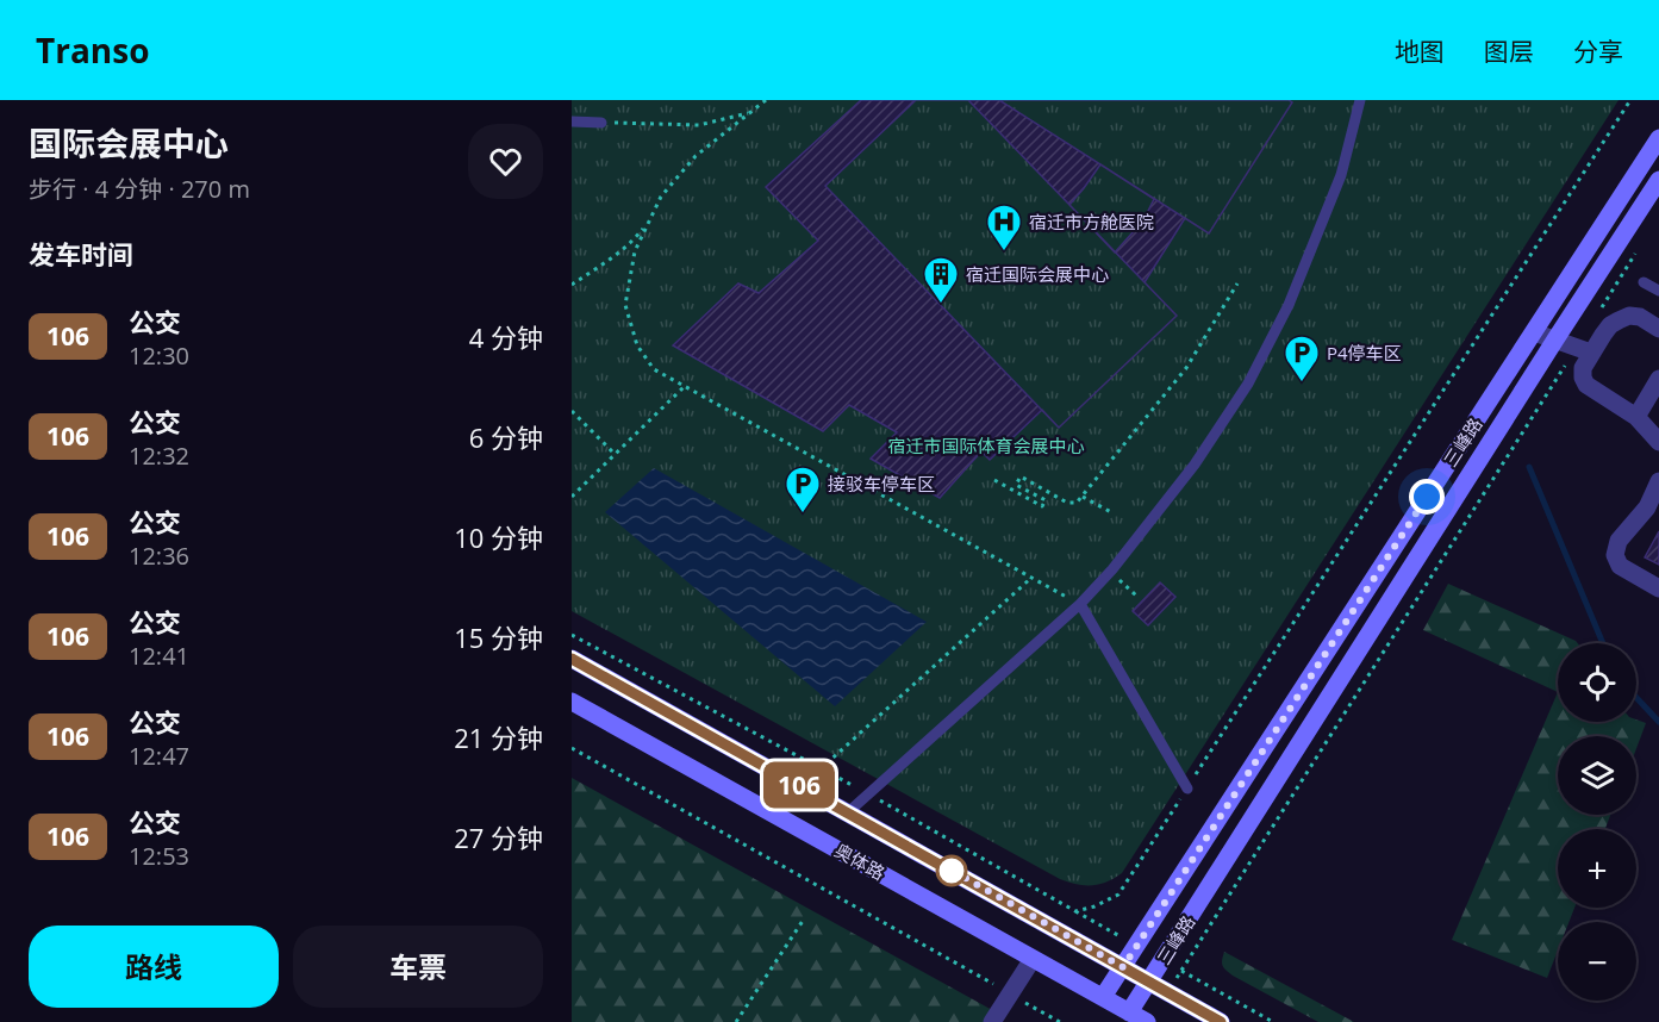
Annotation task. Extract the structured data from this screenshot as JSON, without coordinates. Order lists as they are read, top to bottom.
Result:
{
  "streets": {
    "main road": ["三峰路", "奥体路"]
  },
  "crossings": [
    ["三峰路", "奥体路"]
  ],
  "parks": ["宿迁市国际体育会展中心"],
  "places": {
    "hospital": ["宿迁市方舱医院"],
    "building": ["宿迁国际会展中心"],
    "parking": ["P4停车区", "接驳车停车区"]
  },
  "lines": ["bus line 106"],
  "page": {
    "header": "Transo",
    "nav": ["地图", "图层", "分享"],
    "heading": [
      ["国际会展中心", "步行 · 4 分钟 · 270 m"],
      "发车时间"
    ],
    "on_map": "106",
    "list": [
      {
        "mark": "106",
        "name": "公交",
        "note": "12:30",
        "value": "4 分钟"
      },
      {
        "mark": "106",
        "name": "公交",
        "note": "12:32",
        "value": "6 分钟"
      },
      {
        "mark": "106",
        "name": "公交",
        "note": "12:36",
        "value": "10 分钟"
      },
      {
        "mark": "106",
        "name": "公交",
        "note": "12:41",
        "value": "15 分钟"
      },
      {
        "mark": "106",
        "name": "公交",
        "note": "12:47",
        "value": "21 分钟"
      },
      {
        "mark": "106",
        "name": "公交",
        "note": "12:53",
        "value": "27 分钟"
      }
    ],
    "map_buttons": ["+", "−"],
    "buttons": ["路线", "车票"]
  }
}
